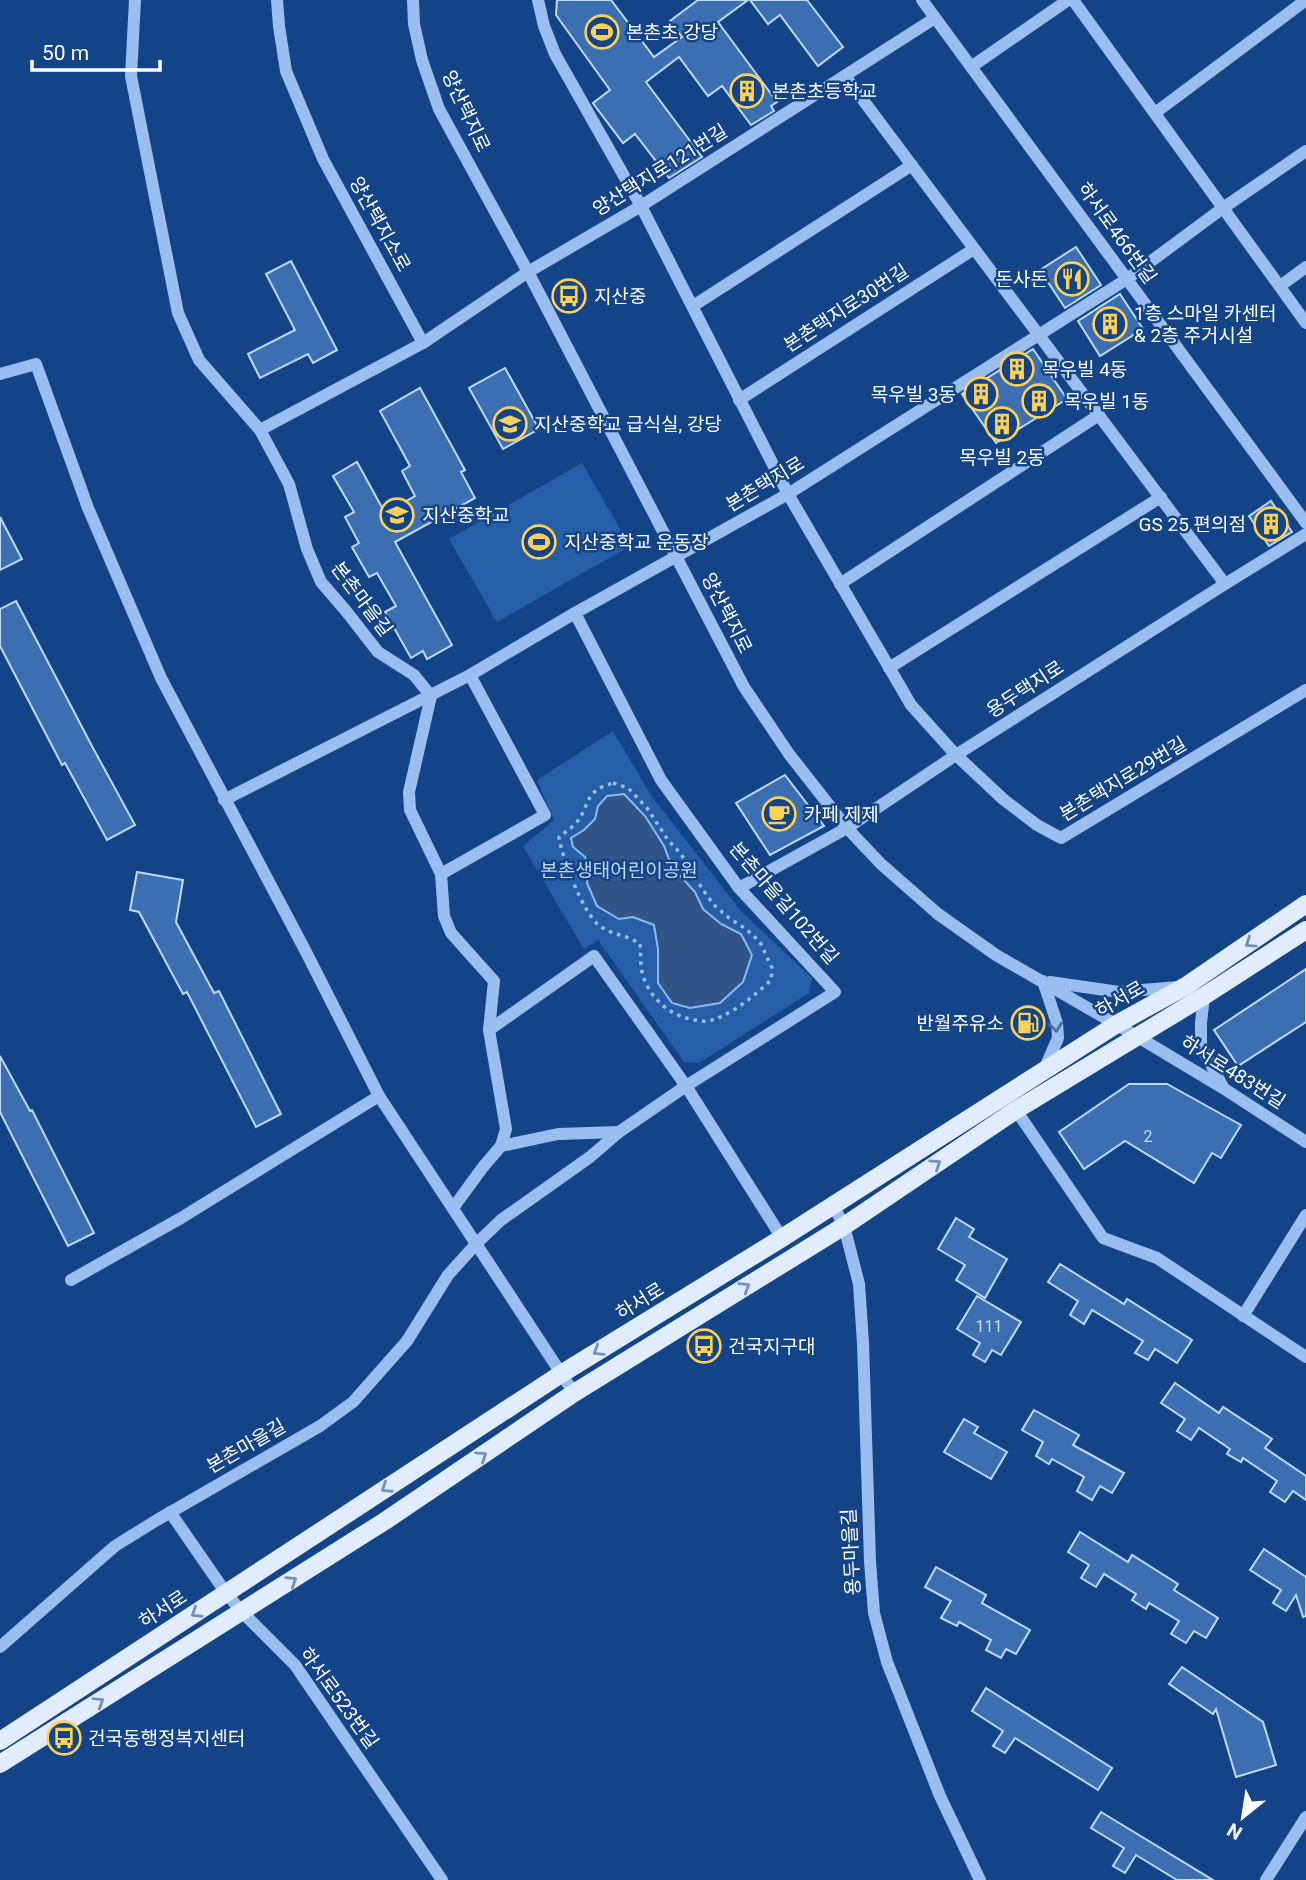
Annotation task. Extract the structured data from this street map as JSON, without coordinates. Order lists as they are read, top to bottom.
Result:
{
  "streets": {
    "main road": ["하서로"],
    "street": [
      "양산택지로",
      "양산택지로121번길",
      "양산택지소로",
      "하서로466번길",
      "본촌택지로30번길",
      "본촌택지로",
      "본촌마을길",
      "용두택지로",
      "본촌택지로29번길",
      "본촌마을길102번길",
      "하서로483번길",
      "용두마을길",
      "하서로523번길"
    ]
  },
  "crossings": [
    ["양산택지로", "양산택지로121번길"],
    ["양산택지로", "본촌택지로"],
    ["양산택지로", "용두택지로"],
    ["양산택지로", "하서로"],
    ["양산택지로", "하서로483번길"],
    ["양산택지로121번길", "하서로466번길"],
    ["하서로466번길", "본촌택지로"],
    ["본촌택지로", "본촌마을길"],
    ["본촌택지로", "본촌택지로29번길"],
    ["본촌택지로", "본촌마을길102번길"],
    ["본촌마을길", "본촌마을길102번길"],
    ["본촌마을길", "하서로523번길"],
    ["용두택지로", "본촌택지로29번길"],
    ["용두택지로", "본촌마을길102번길"],
    ["하서로", "용두마을길"],
    ["하서로", "하서로523번길"]
  ],
  "parks": ["본촌생태어린이공원"],
  "places": {
    "sports": ["본촌초 강당", "지산중학교 운동장"],
    "building": [
      "본촌초등학교",
      "1층 스마일 카센터 & 2층 주거시설",
      "목우빌 4동",
      "목우빌 3동",
      "목우빌 1동",
      "목우빌 2동",
      "GS 25 편의점"
    ],
    "restaurant": ["돈사돈"],
    "bus stop": ["지산중", "건국지구대", "건국동행정복지센터"],
    "school or university": ["지산중학교 급식실, 강당", "지산중학교"],
    "cafe": ["카페 제제"],
    "fuel station": ["반월주유소"]
  },
  "house_numbers": ["2", "111"],
  "scale_bar": "50 m",
  "north": "bottom left"
}
